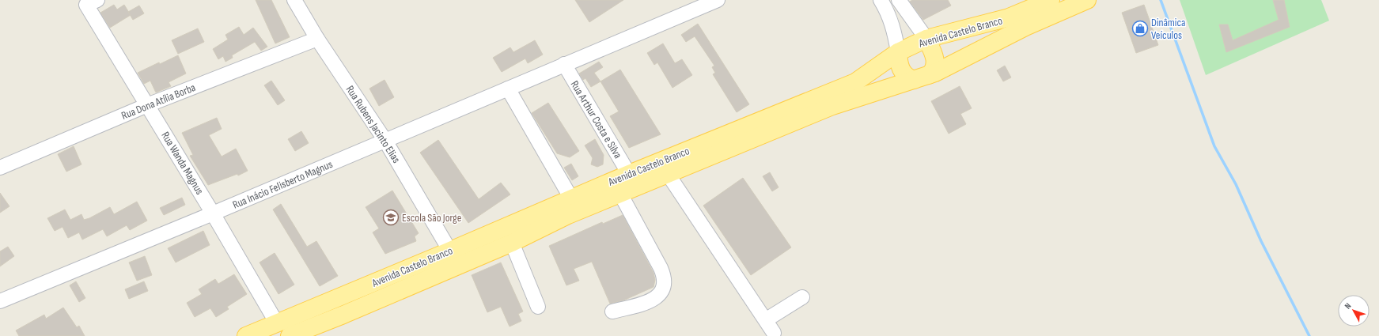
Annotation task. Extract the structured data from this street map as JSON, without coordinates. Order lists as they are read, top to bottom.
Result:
{
  "streets": {
    "main road": ["Avenida Castelo Branco"],
    "street": [
      "Rua Dona Atília Borba",
      "Rua Arthur Costa e Silva",
      "Rua Rubens Jacinto Elias",
      "Rua Wanda Magnus",
      "Rua Inácio Felisberto Magnus"
    ]
  },
  "crossings": [
    ["Avenida Castelo Branco", "Rua Arthur Costa e Silva"],
    ["Avenida Castelo Branco", "Rua Rubens Jacinto Elias"],
    ["Avenida Castelo Branco", "Rua Wanda Magnus"],
    ["Rua Dona Atília Borba", "Rua Rubens Jacinto Elias"],
    ["Rua Dona Atília Borba", "Rua Wanda Magnus"],
    ["Rua Arthur Costa e Silva", "Rua Inácio Felisberto Magnus"],
    ["Rua Rubens Jacinto Elias", "Rua Inácio Felisberto Magnus"],
    ["Rua Wanda Magnus", "Rua Inácio Felisberto Magnus"]
  ],
  "places": {
    "shop": ["Dinâmica Veículos"],
    "school or university": ["Escola São Jorge"]
  },
  "north": "top left"
}
